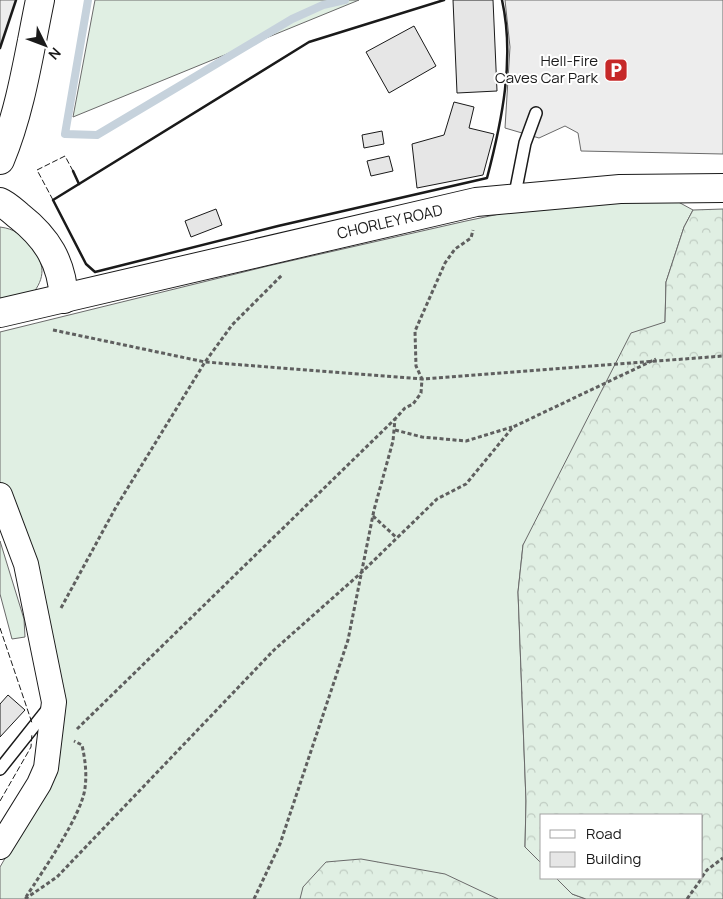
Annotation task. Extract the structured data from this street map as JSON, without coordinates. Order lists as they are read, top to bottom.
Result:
{
  "streets": {
    "street": ["CHORLEY ROAD"]
  },
  "places": {
    "parking": ["Hell-Fire Caves Car Park"]
  },
  "legend": ["Road", "Building"],
  "north": "bottom right"
}
